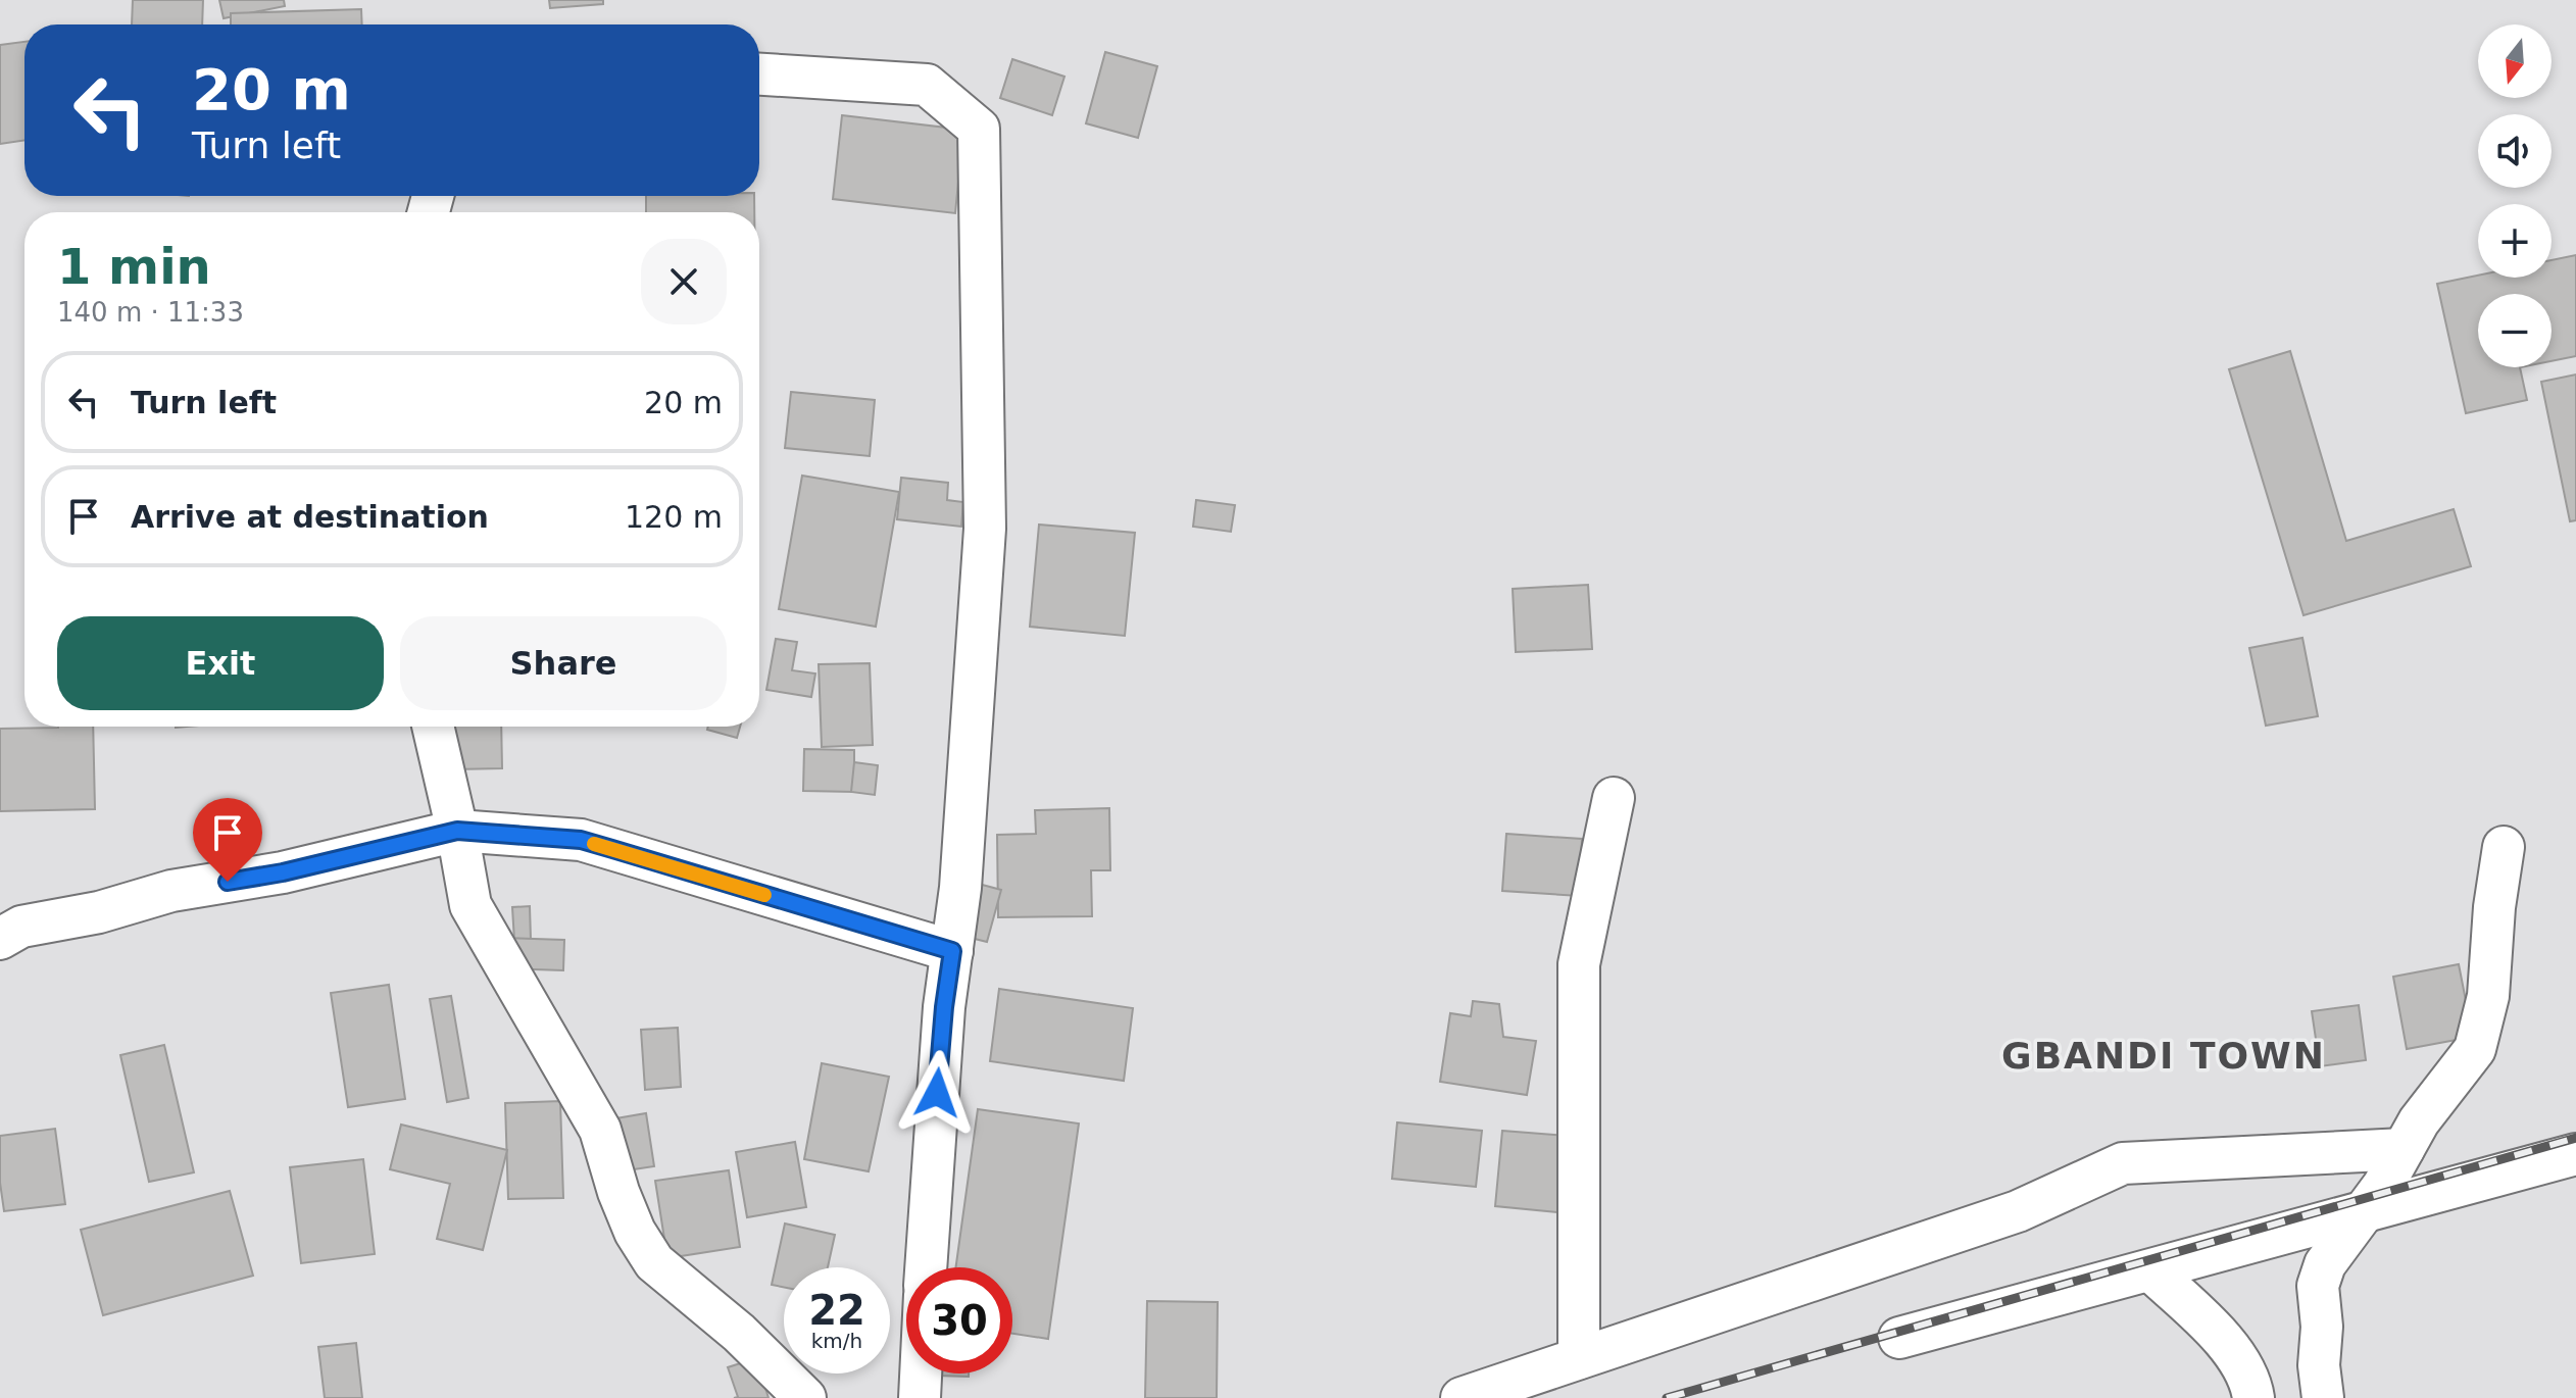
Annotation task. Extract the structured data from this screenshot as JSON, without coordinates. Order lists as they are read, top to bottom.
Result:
{
  "districts": ["GBANDI TOWN"],
  "north": "bottom",
  "page": {
    "map_buttons": ["+", "−"],
    "turn": ["20 m", "Turn left"],
    "heading": ["1 min", "140 m · 11:33"],
    "list": [
      {
        "name": "Turn left",
        "value": "20 m"
      },
      {
        "name": "Arrive at destination",
        "value": "120 m"
      }
    ],
    "buttons": ["Exit", "Share"],
    "speed": "22 km/h",
    "limit": "30"
  }
}
